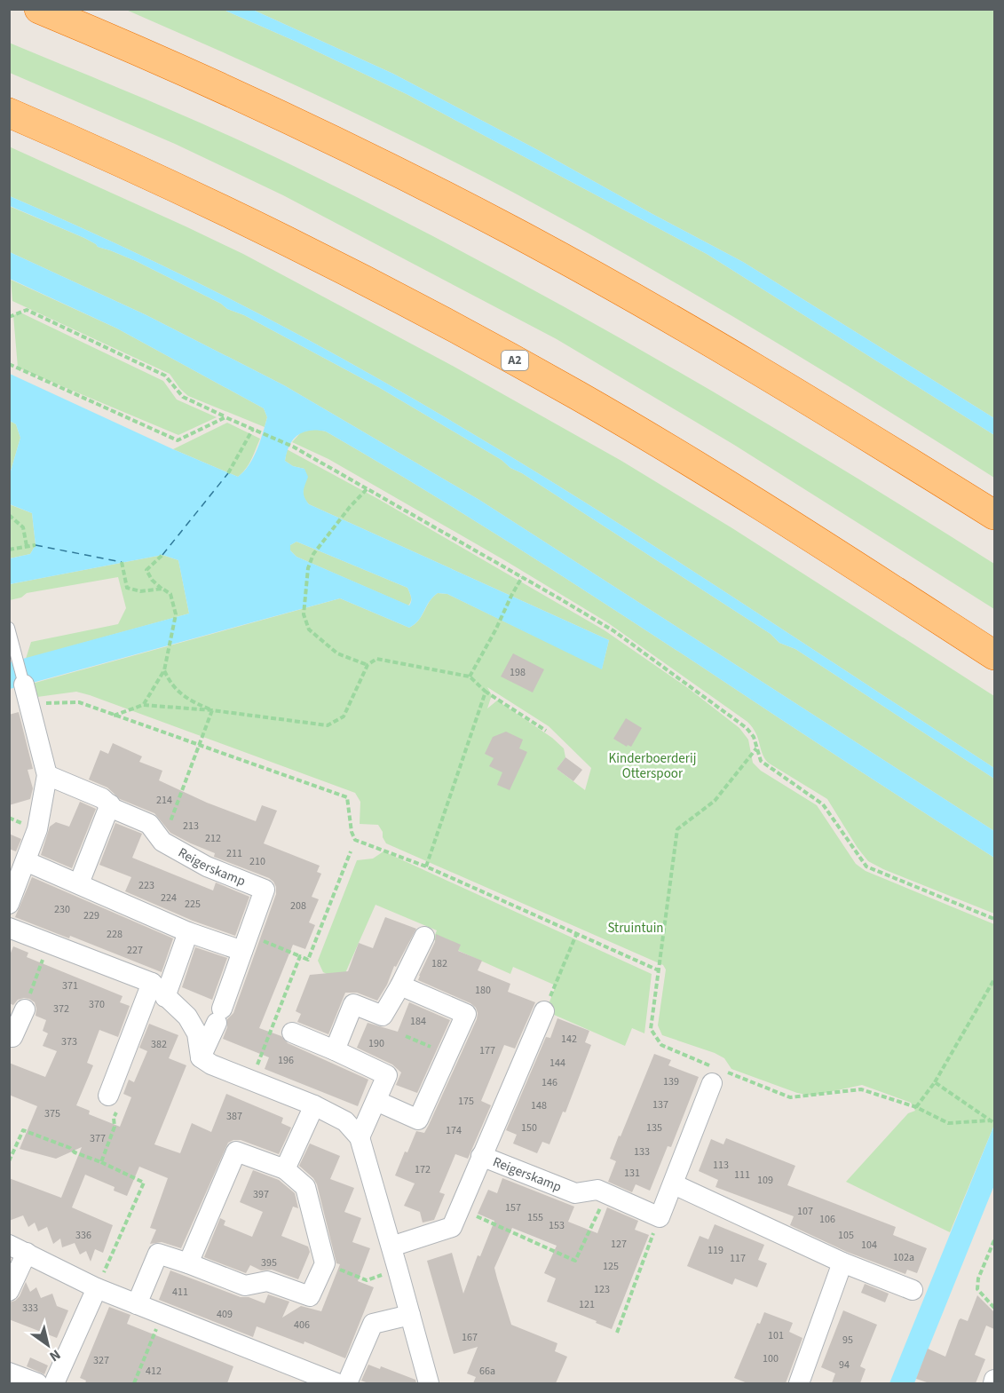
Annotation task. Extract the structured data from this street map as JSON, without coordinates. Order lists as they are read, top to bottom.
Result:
{
  "streets": {
    "highway": ["A2"],
    "street": ["Reigerskamp"]
  },
  "parks": ["Kinderboerderij Otterspoor", "Struintuin"],
  "house_numbers": [
    "198",
    "214",
    "213",
    "212",
    "211",
    "210",
    "223",
    "224",
    "225",
    "208",
    "230",
    "229",
    "228",
    "227",
    "182",
    "371",
    "180",
    "370",
    "372",
    "184",
    "142",
    "373",
    "190",
    "382",
    "177",
    "196",
    "144",
    "139",
    "146",
    "175",
    "137",
    "148",
    "375",
    "387",
    "150",
    "135",
    "174",
    "377",
    "133",
    "113",
    "172",
    "131",
    "111",
    "109",
    "397",
    "157",
    "107",
    "155",
    "106",
    "153",
    "336",
    "105",
    "127",
    "104",
    "119",
    "102a",
    "117",
    "395",
    "125",
    "123",
    "411",
    "121",
    "333",
    "409",
    "406",
    "101",
    "167",
    "95",
    "100",
    "327",
    "94",
    "412",
    "66a"
  ],
  "north": "bottom right"
}
